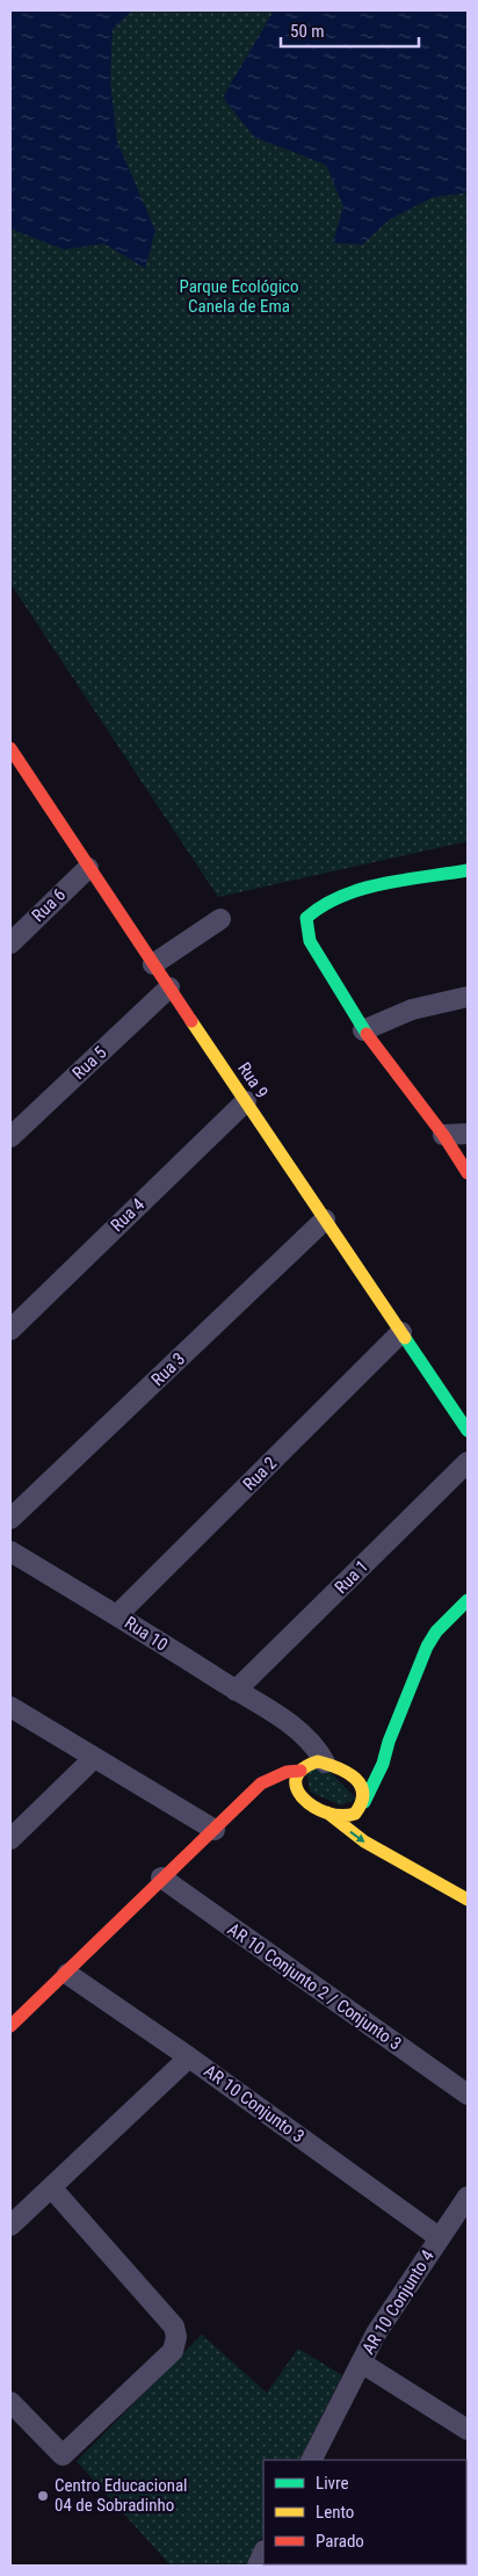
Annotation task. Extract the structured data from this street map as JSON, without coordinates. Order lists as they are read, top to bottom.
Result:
{
  "streets": {
    "street": [
      "Rua 6",
      "Rua 5",
      "Rua 9",
      "Rua 4",
      "Rua 3",
      "Rua 2",
      "Rua 1",
      "Rua 10",
      "AR 10 Conjunto 2 / Conjunto 3",
      "AR 10 Conjunto 3",
      "AR 10 Conjunto 4"
    ]
  },
  "crossings": [
    ["Rua 6", "Rua 9"],
    ["Rua 5", "Rua 9"],
    ["Rua 9", "Rua 4"],
    ["Rua 9", "Rua 3"],
    ["Rua 9", "Rua 2"],
    ["Rua 2", "Rua 10"],
    ["Rua 1", "Rua 10"],
    ["AR 10 Conjunto 3", "AR 10 Conjunto 4"]
  ],
  "parks": ["Parque Ecológico Canela de Ema"],
  "places": ["Centro Educacional 04 de Sobradinho"],
  "legend": ["Livre", "Lento", "Parado"],
  "scale_bar": "50 m"
}
